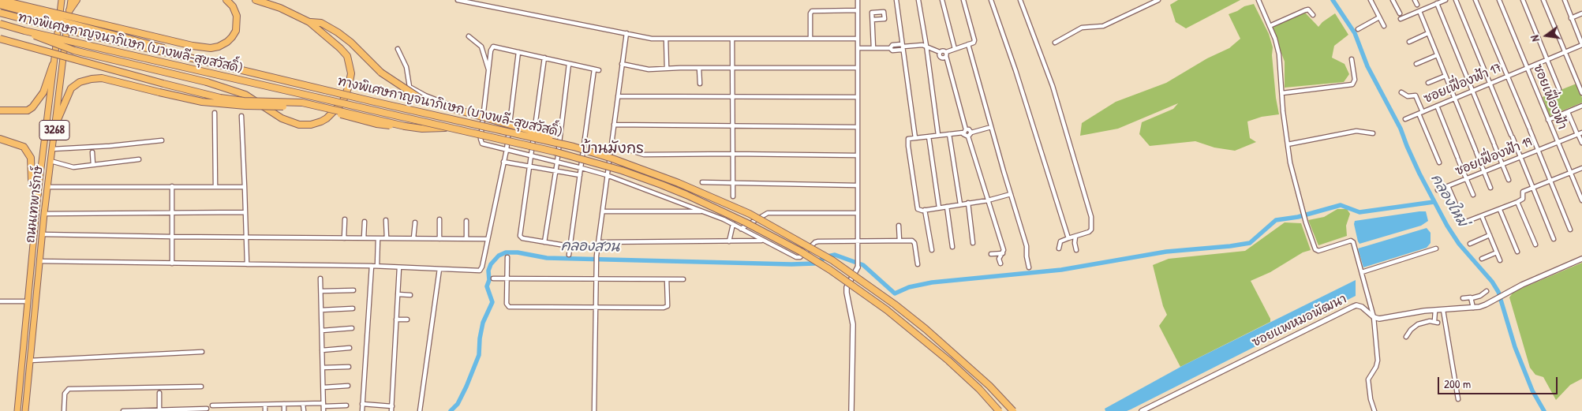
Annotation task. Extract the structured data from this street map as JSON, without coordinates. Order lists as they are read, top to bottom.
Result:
{
  "streets": {
    "highway": ["ทางพิเศษกาญจนาภิเษก (บางพลี-สุขสวัสดิ์)"],
    "main road": ["3268", "ถนนเทพารักษ์"],
    "street": [
      "ซอยเฟื่องฟ้า 17",
      "ซอยเฟื่องฟ้า",
      "ซอยเฟื่องฟ้า 19",
      "ซอยแพหมอพัฒนา"
    ]
  },
  "crossings": [
    ["ซอยเฟื่องฟ้า 17", "ซอยเฟื่องฟ้า"],
    ["ซอยเฟื่องฟ้า", "ซอยเฟื่องฟ้า 19"]
  ],
  "districts": ["บ้านมังกร"],
  "water": ["คลองใหม่", "คลองสวน"],
  "scale_bar": "200 m",
  "north": "left"
}
